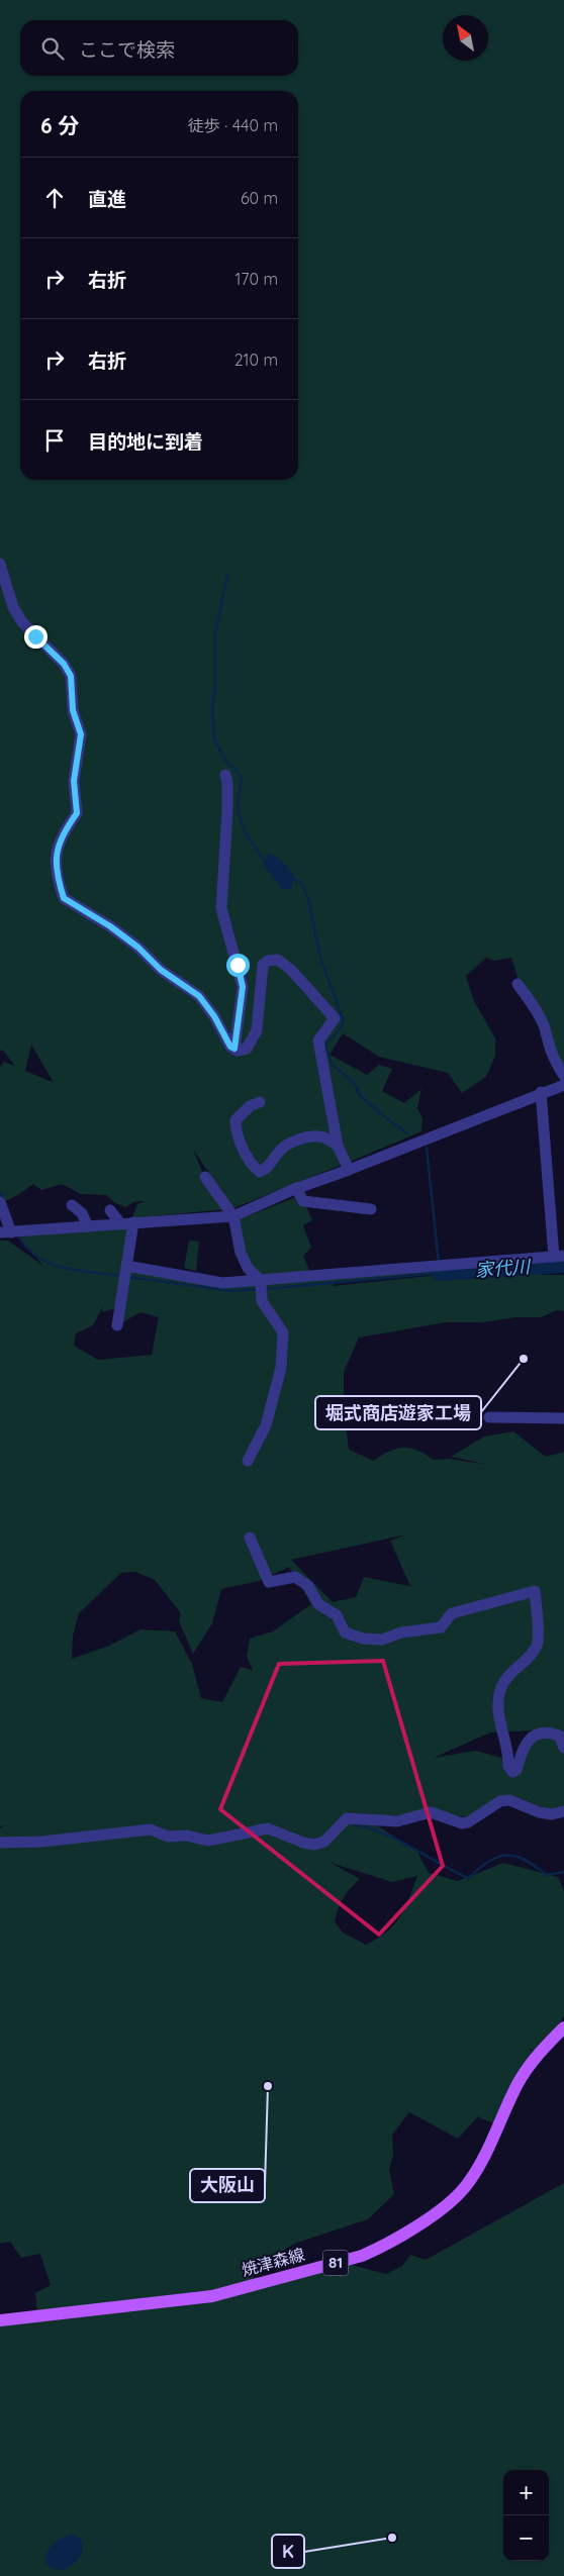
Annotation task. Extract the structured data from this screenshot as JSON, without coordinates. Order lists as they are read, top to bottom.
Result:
{
  "streets": {
    "main road": ["焼津森線", "81"]
  },
  "water": ["家代川"],
  "places": ["堀式商店遊家工場", "大阪山", "K"],
  "north": "top left",
  "page": {
    "search": "ここで検索",
    "heading": ["6 分", "徒歩 · 440 m"],
    "list": [
      ["直進", "60 m"],
      ["右折", "170 m"],
      ["右折", "210 m"],
      "目的地に到着"
    ],
    "map_buttons": ["+", "−"]
  }
}
